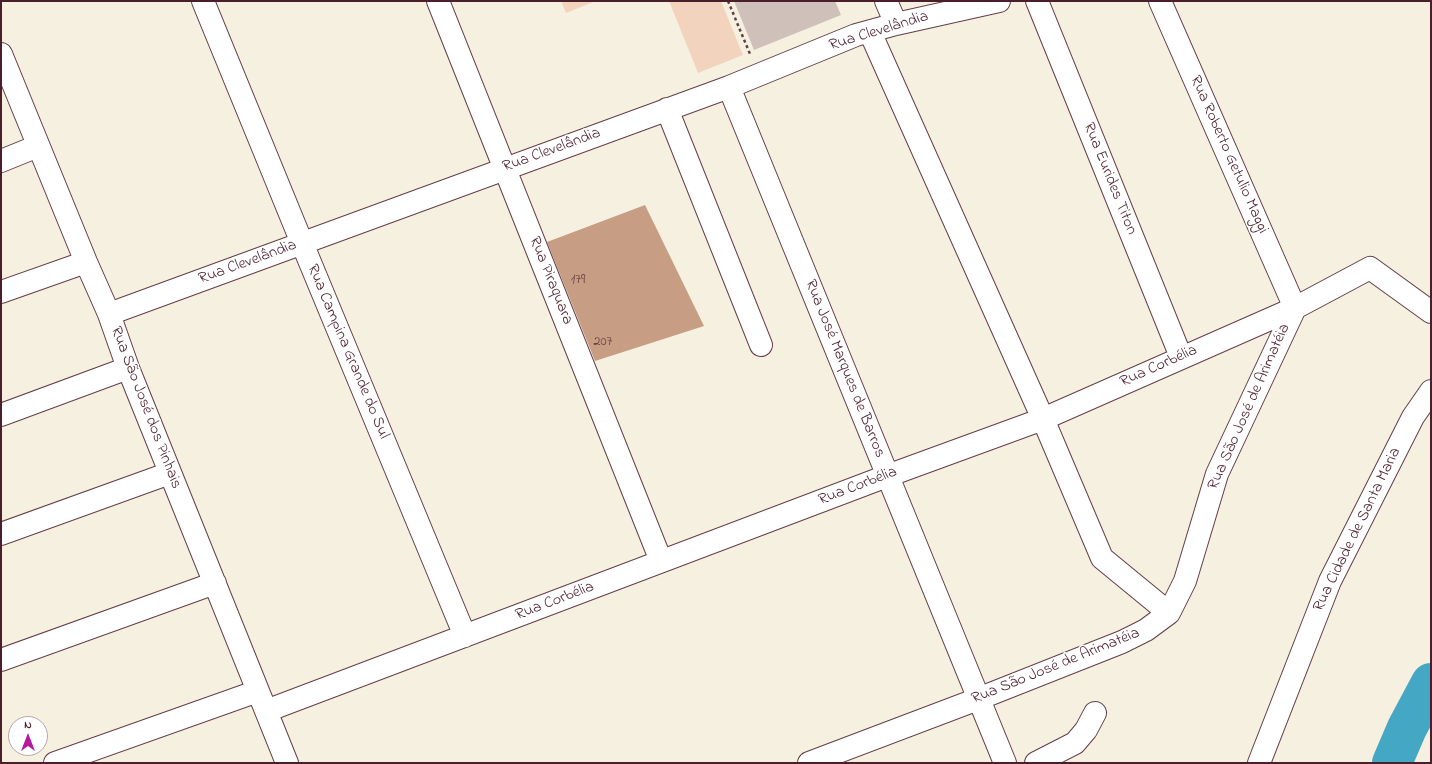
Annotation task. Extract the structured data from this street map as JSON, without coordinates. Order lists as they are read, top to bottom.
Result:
{
  "streets": {
    "street": [
      "Rua Clevelândia",
      "Rua Roberto Getulio Maggi",
      "Rua Eurides Titon",
      "Rua Piraquara",
      "Rua Campina Grande do Sul",
      "Rua Corbélia",
      "Rua José Marques de Barros",
      "Rua São José de Arimatéia",
      "Rua São José dos Pinhais",
      "Rua Cidade de Santa Maria"
    ]
  },
  "crossings": [
    ["Rua Clevelândia", "Rua Piraquara"],
    ["Rua Clevelândia", "Rua Campina Grande do Sul"],
    ["Rua Clevelândia", "Rua José Marques de Barros"],
    ["Rua Clevelândia", "Rua São José dos Pinhais"],
    ["Rua Roberto Getulio Maggi", "Rua Corbélia"],
    ["Rua Roberto Getulio Maggi", "Rua São José de Arimatéia"],
    ["Rua Eurides Titon", "Rua Corbélia"],
    ["Rua Piraquara", "Rua Corbélia"],
    ["Rua Campina Grande do Sul", "Rua Corbélia"],
    ["Rua Corbélia", "Rua José Marques de Barros"],
    ["Rua Corbélia", "Rua São José de Arimatéia"],
    ["Rua Corbélia", "Rua São José dos Pinhais"],
    ["Rua José Marques de Barros", "Rua São José de Arimatéia"]
  ],
  "house_numbers": ["179", "207"],
  "north": "top"
}
